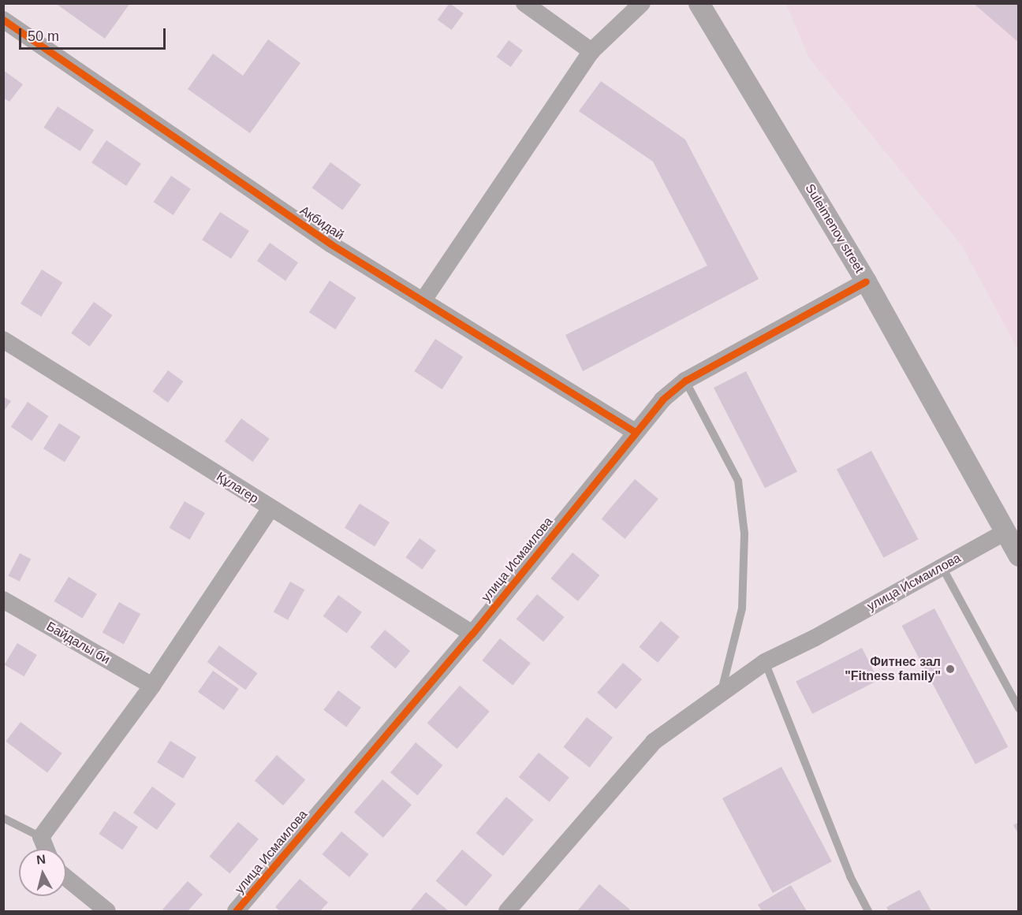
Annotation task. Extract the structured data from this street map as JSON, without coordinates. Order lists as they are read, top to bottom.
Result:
{
  "streets": {
    "street": [
      "Ақбидай",
      "Suleimenov street",
      "Құлагер",
      "улица Исмаилова",
      "Байдалы би"
    ]
  },
  "crossings": [
    ["Ақбидай", "улица Исмаилова"],
    ["Suleimenov street", "улица Исмаилова"],
    ["Құлагер", "улица Исмаилова"]
  ],
  "places": ["Фитнес зал \"Fitness family\""],
  "scale_bar": "50 m",
  "north": "top"
}
